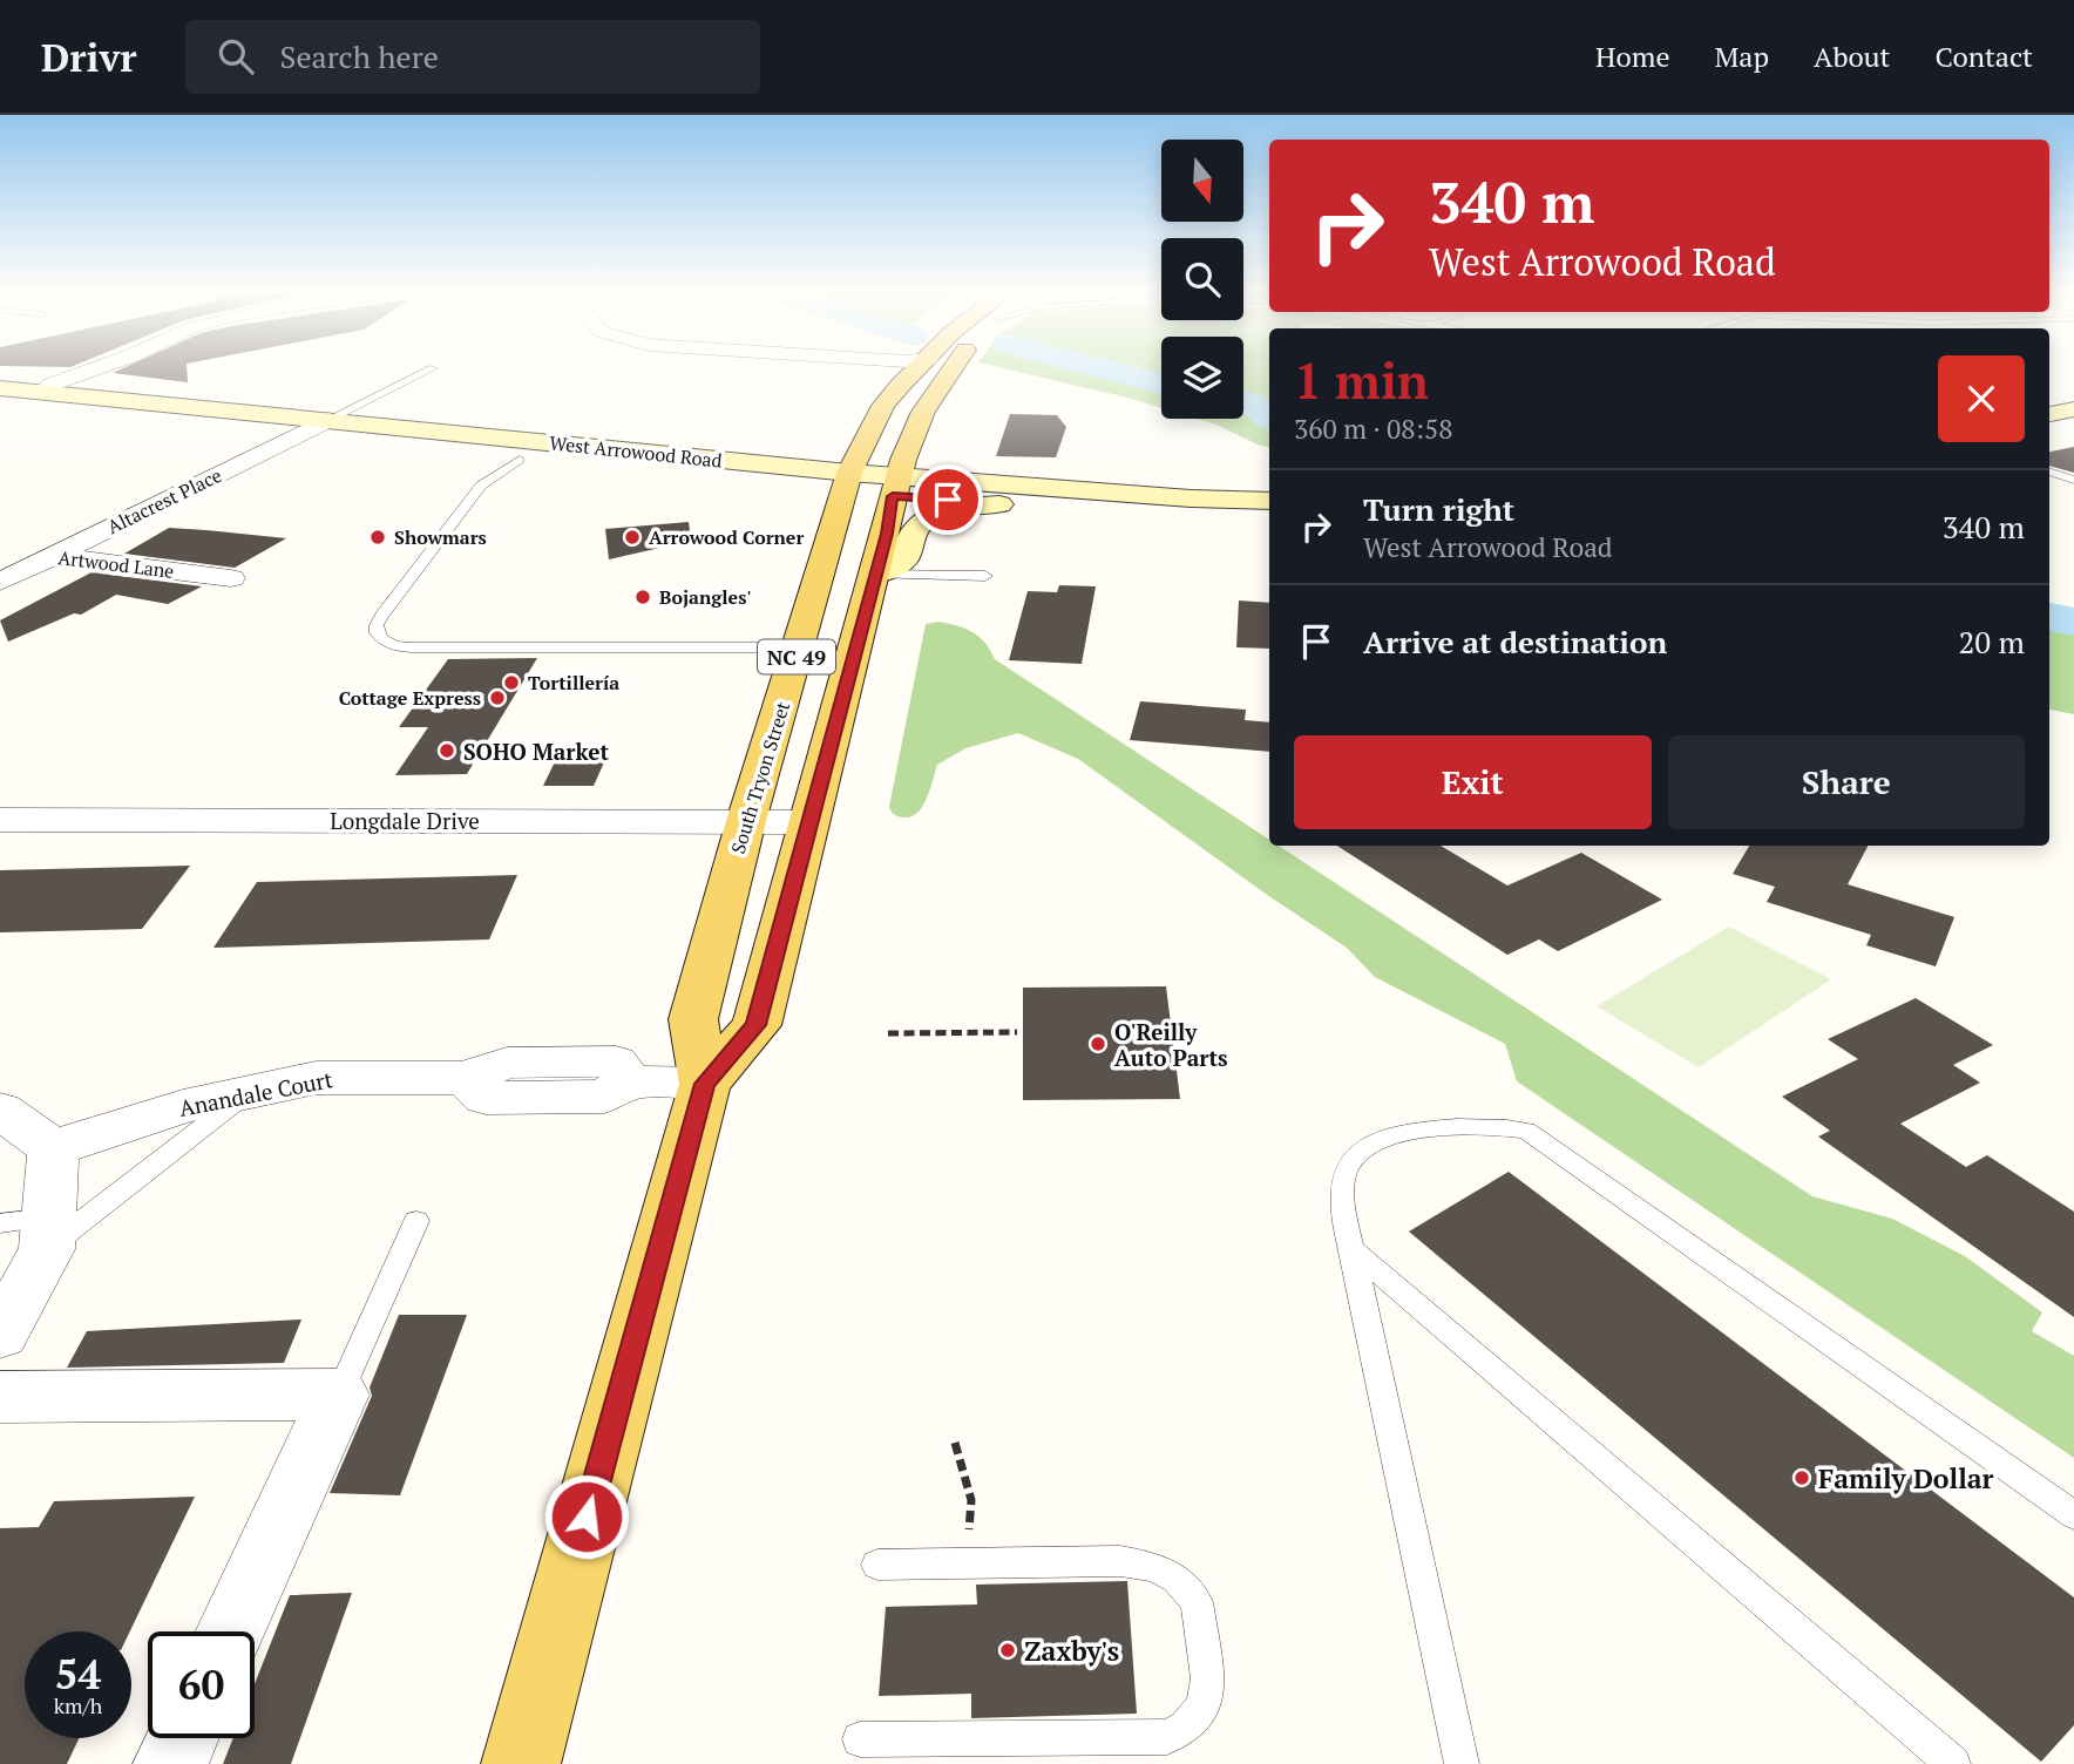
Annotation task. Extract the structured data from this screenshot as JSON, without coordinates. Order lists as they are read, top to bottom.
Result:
{
  "streets": {
    "main road": ["West Arrowood Road", "NC 49", "South Tryon Street"],
    "street": [
      "Altacrest Place",
      "Artwood Lane",
      "Longdale Drive",
      "Anandale Court"
    ]
  },
  "crossings": [
    ["West Arrowood Road", "Altacrest Place"],
    ["West Arrowood Road", "South Tryon Street"],
    ["Altacrest Place", "Artwood Lane"],
    ["South Tryon Street", "Longdale Drive"],
    ["South Tryon Street", "Anandale Court"]
  ],
  "places": [
    "Showmars",
    "Arrowood Corner",
    "Bojangles'",
    "Tortillería",
    "Cottage Express",
    "SOHO Market",
    "O'Reilly Auto Parts",
    "Family Dollar",
    "Zaxby's"
  ],
  "north": "bottom",
  "page": {
    "header": "Drivr",
    "search": "Search here",
    "nav": [
      "Home",
      "Map",
      "About",
      "Contact"
    ],
    "turn": ["340 m", "West Arrowood Road"],
    "heading": ["1 min", "360 m · 08:58"],
    "list": [
      {
        "name": "Turn right",
        "note": "West Arrowood Road",
        "value": "340 m"
      },
      {
        "name": "Arrive at destination",
        "value": "20 m"
      }
    ],
    "buttons": ["Exit", "Share"],
    "speed": "54 km/h",
    "limit": "60"
  }
}
